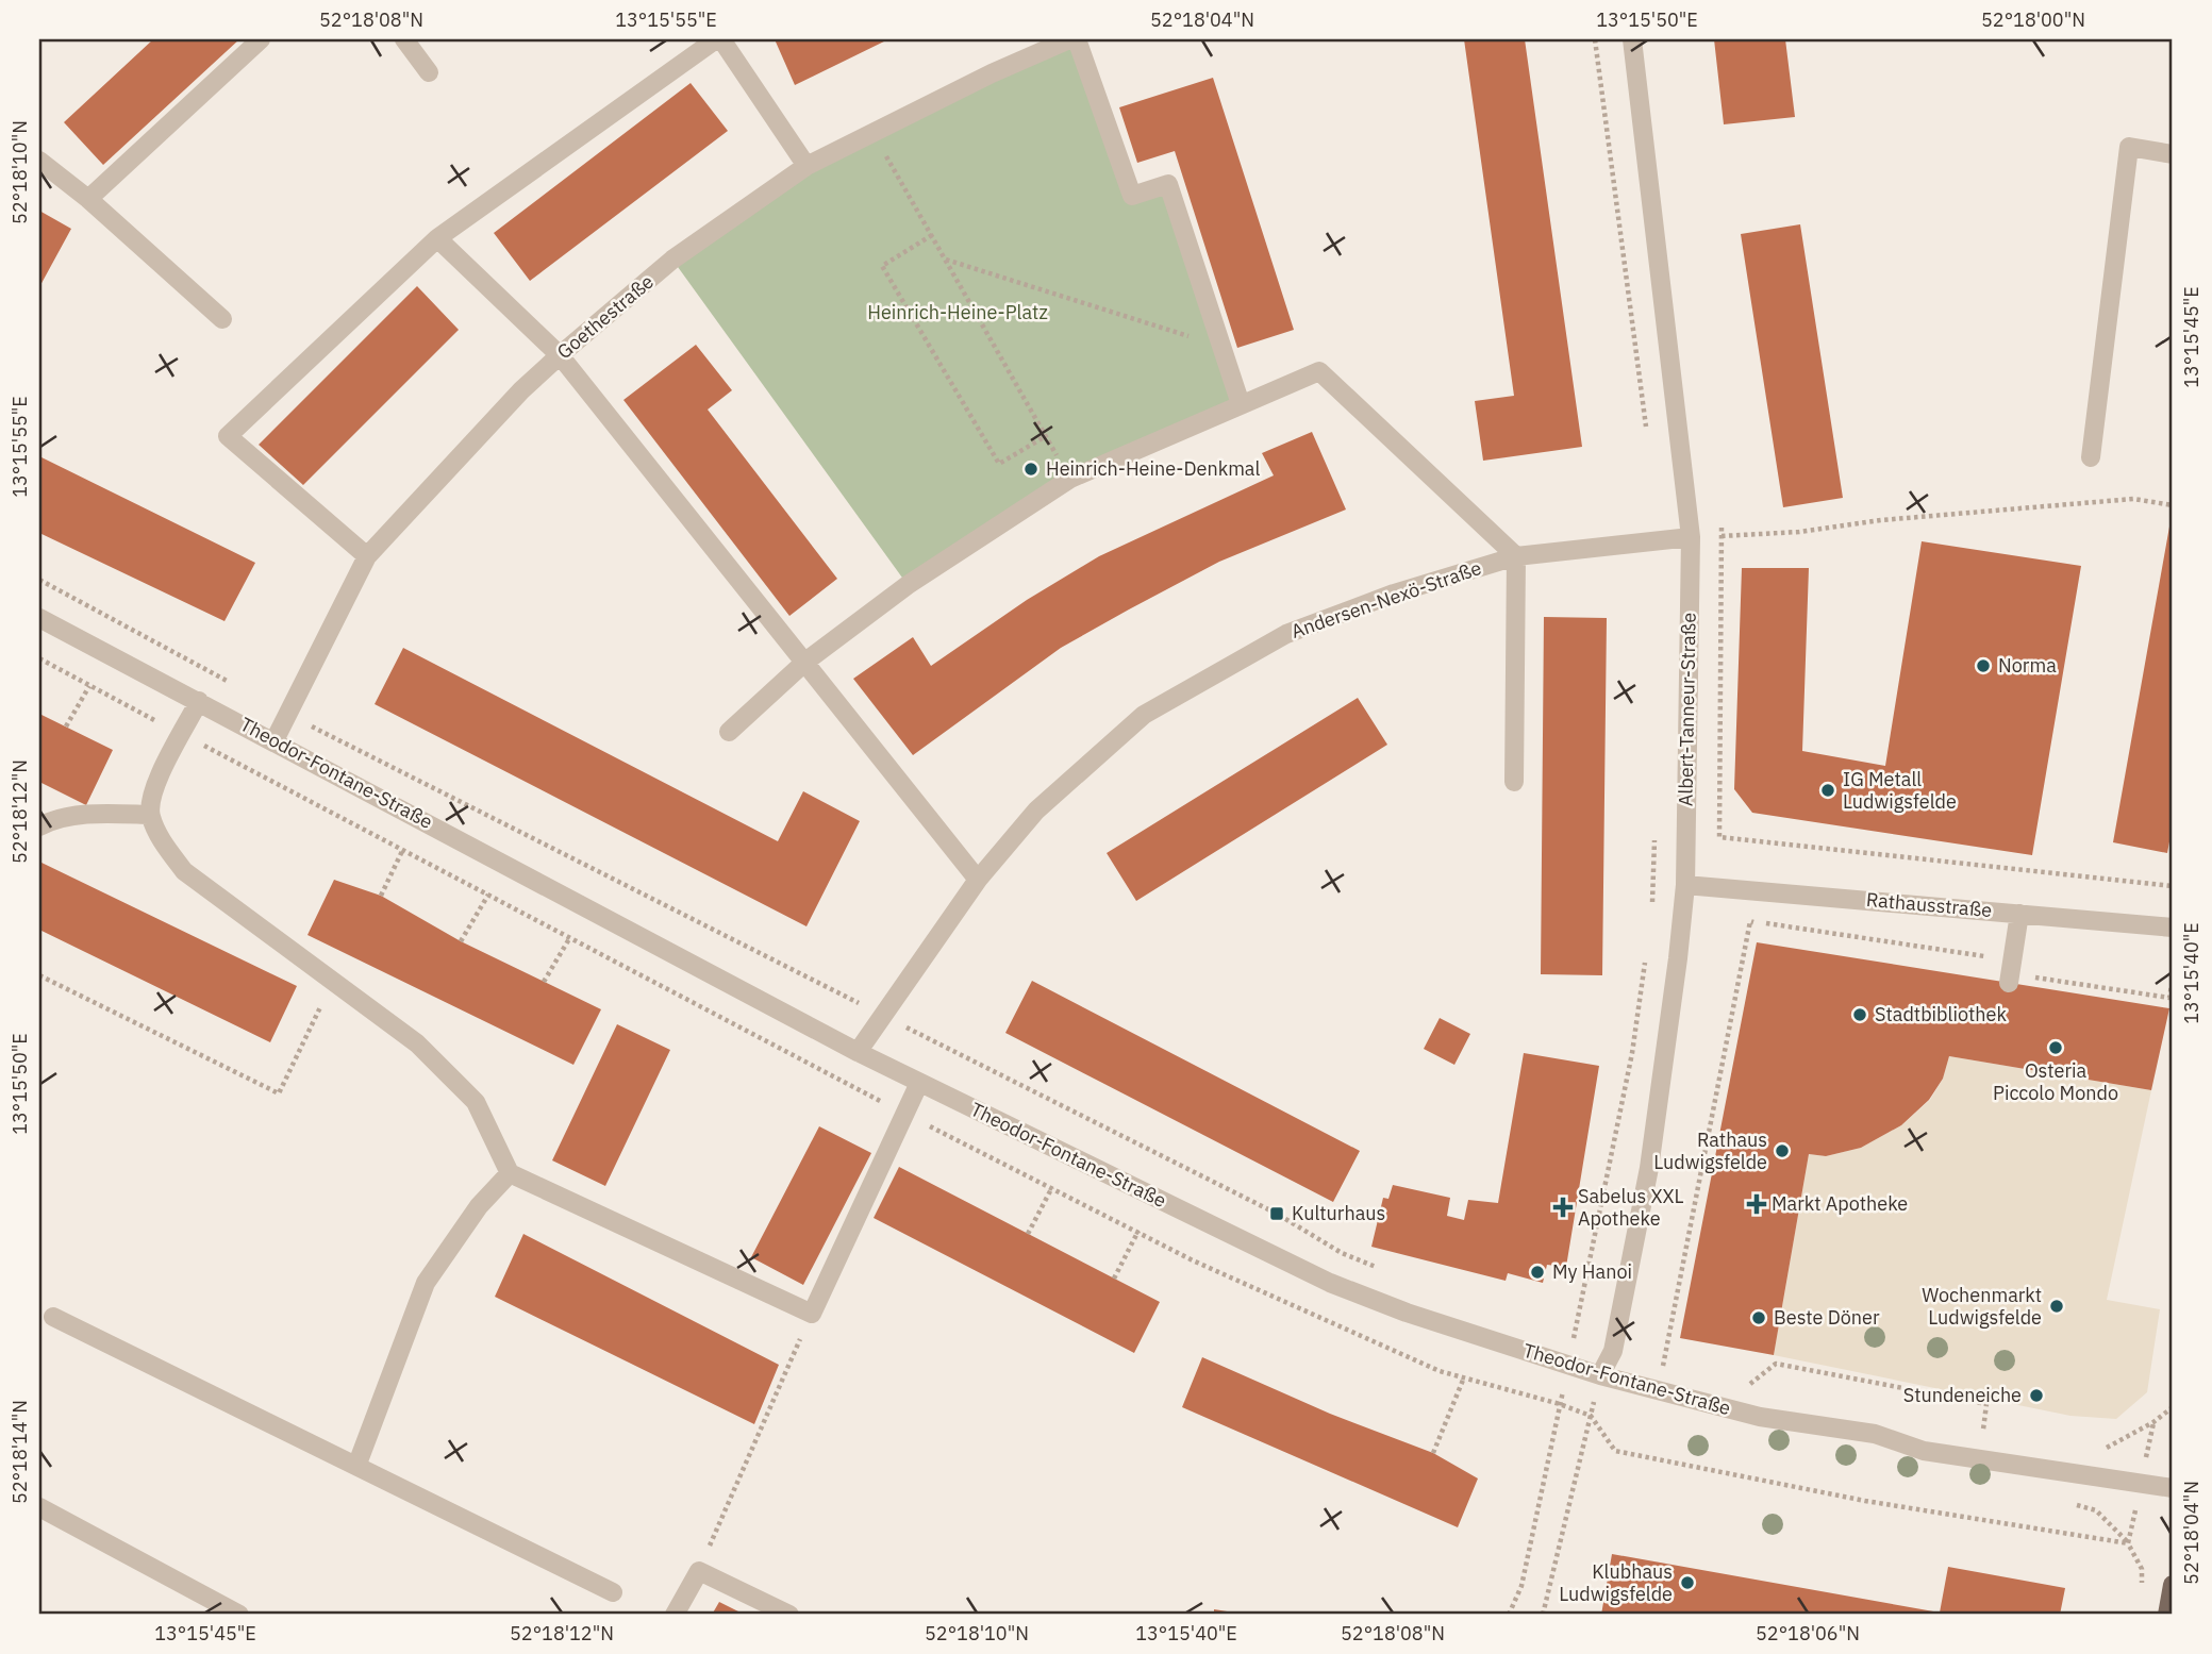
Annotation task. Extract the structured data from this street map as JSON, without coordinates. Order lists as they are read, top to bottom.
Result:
{
  "streets": {
    "street": [
      "Goethestraße",
      "Andersen-Nexö-Straße",
      "Albert-Tanneur-Straße",
      "Theodor-Fontane-Straße",
      "Rathausstraße"
    ]
  },
  "crossings": [
    ["Goethestraße", "Theodor-Fontane-Straße"],
    ["Andersen-Nexö-Straße", "Albert-Tanneur-Straße"],
    ["Andersen-Nexö-Straße", "Theodor-Fontane-Straße"],
    ["Albert-Tanneur-Straße", "Theodor-Fontane-Straße"],
    ["Albert-Tanneur-Straße", "Rathausstraße"]
  ],
  "parks": ["Heinrich-Heine-Platz"],
  "places": {
    "other": [
      "Heinrich-Heine-Denkmal",
      "Norma",
      "IG Metall Ludwigsfelde",
      "Stadtbibliothek",
      "Osteria Piccolo Mondo",
      "Rathaus Ludwigsfelde",
      "My Hanoi",
      "Wochenmarkt Ludwigsfelde",
      "Beste Döner",
      "Stundeneiche",
      "Klubhaus Ludwigsfelde"
    ],
    "health": ["Markt Apotheke", "Sabelus XXL Apotheke"],
    "transit": ["Kulturhaus"]
  },
  "coordinates": [
    "52°18'08\"N",
    "13°15'55\"E",
    "52°18'04\"N",
    "13°15'50\"E",
    "52°18'00\"N",
    "52°18'10\"N",
    "13°15'45\"E",
    "52°18'12\"N",
    "13°15'40\"E",
    "52°18'14\"N",
    "52°18'06\"N"
  ]
}
